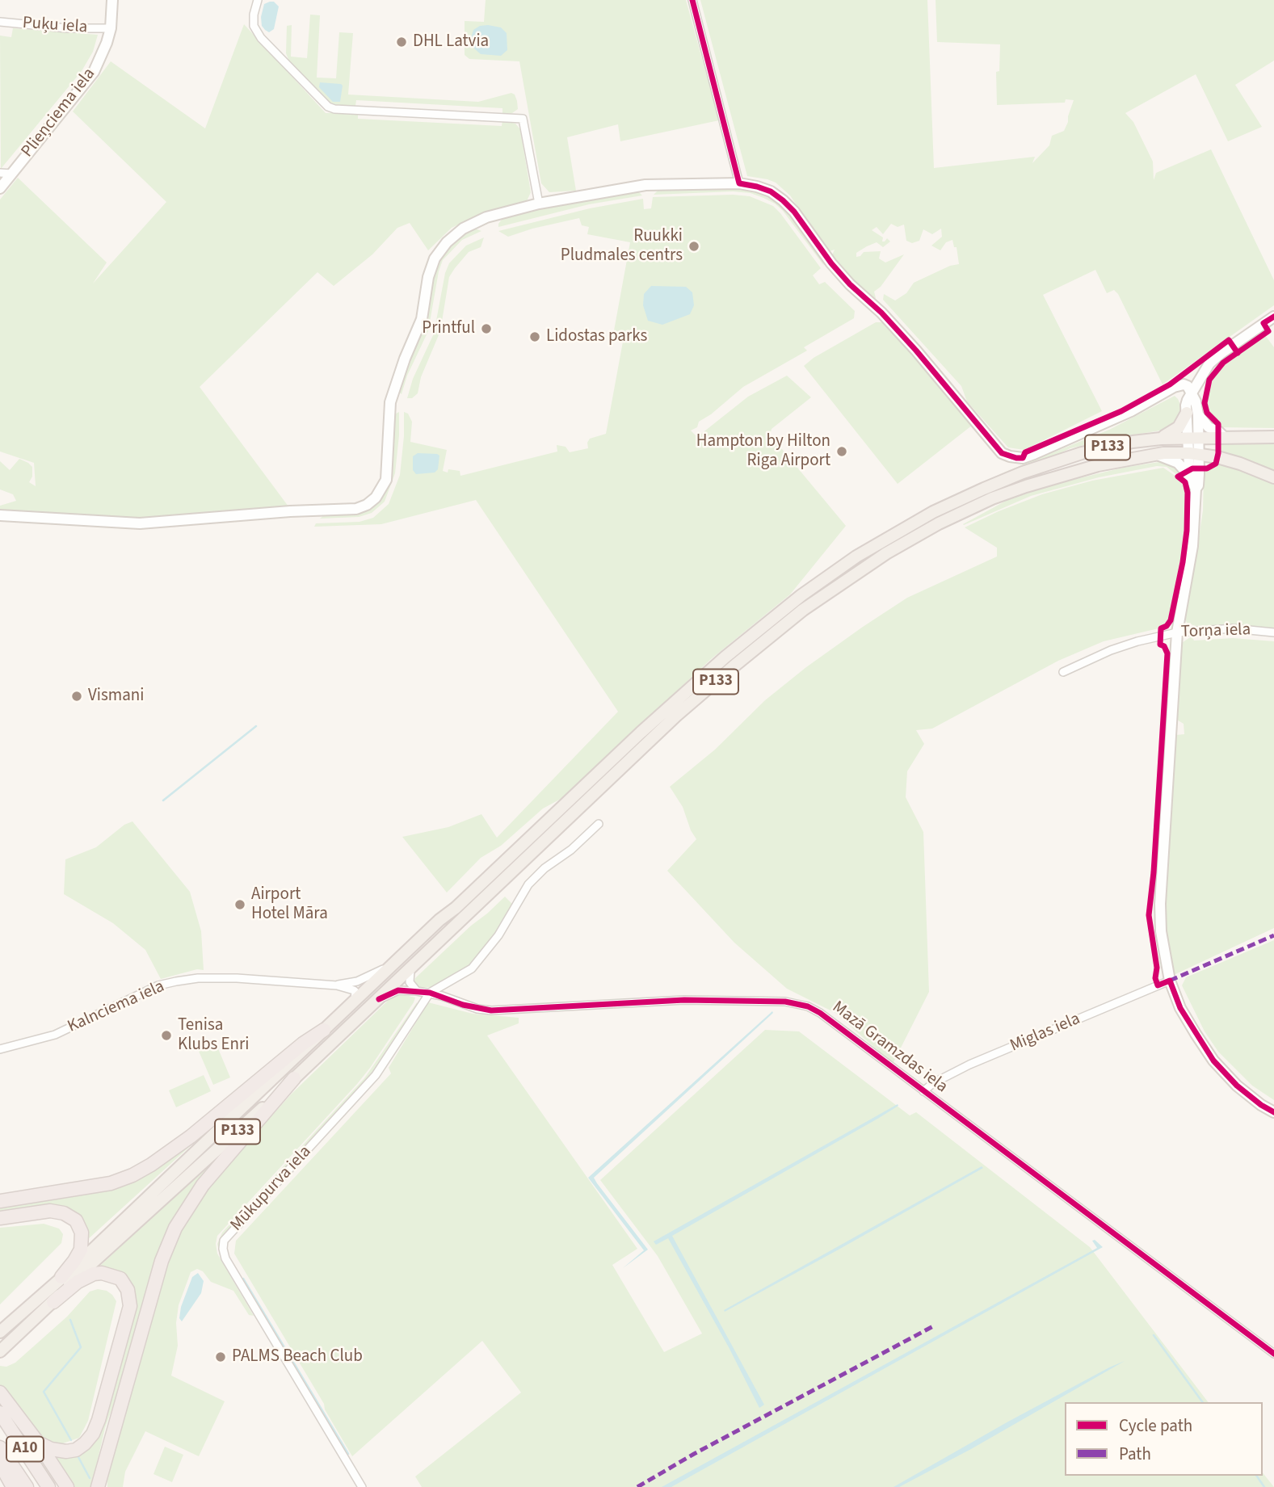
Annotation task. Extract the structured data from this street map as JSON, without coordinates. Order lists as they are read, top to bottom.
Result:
{
  "streets": {
    "highway": ["A10"],
    "main road": ["P133"],
    "street": [
      "Puķu iela",
      "Plieņciema iela",
      "Torņa iela",
      "Kalnciema iela",
      "Miglas iela",
      "Mazā Gramzdas iela",
      "Mūkupurva iela"
    ]
  },
  "crossings": [
    ["Puķu iela", "Plieņciema iela"],
    ["P133", "Kalnciema iela"],
    ["P133", "Mazā Gramzdas iela"],
    ["Miglas iela", "Mazā Gramzdas iela"],
    ["Mazā Gramzdas iela", "Mūkupurva iela"]
  ],
  "places": [
    "DHL Latvia",
    "Ruukki Pludmales centrs",
    "Printful",
    "Lidostas parks",
    "Hampton by Hilton Riga Airport",
    "Vismani",
    "Airport Hotel Māra",
    "Tenisa Klubs Enri",
    "PALMS Beach Club"
  ],
  "legend": ["Cycle path", "Path"]
}
